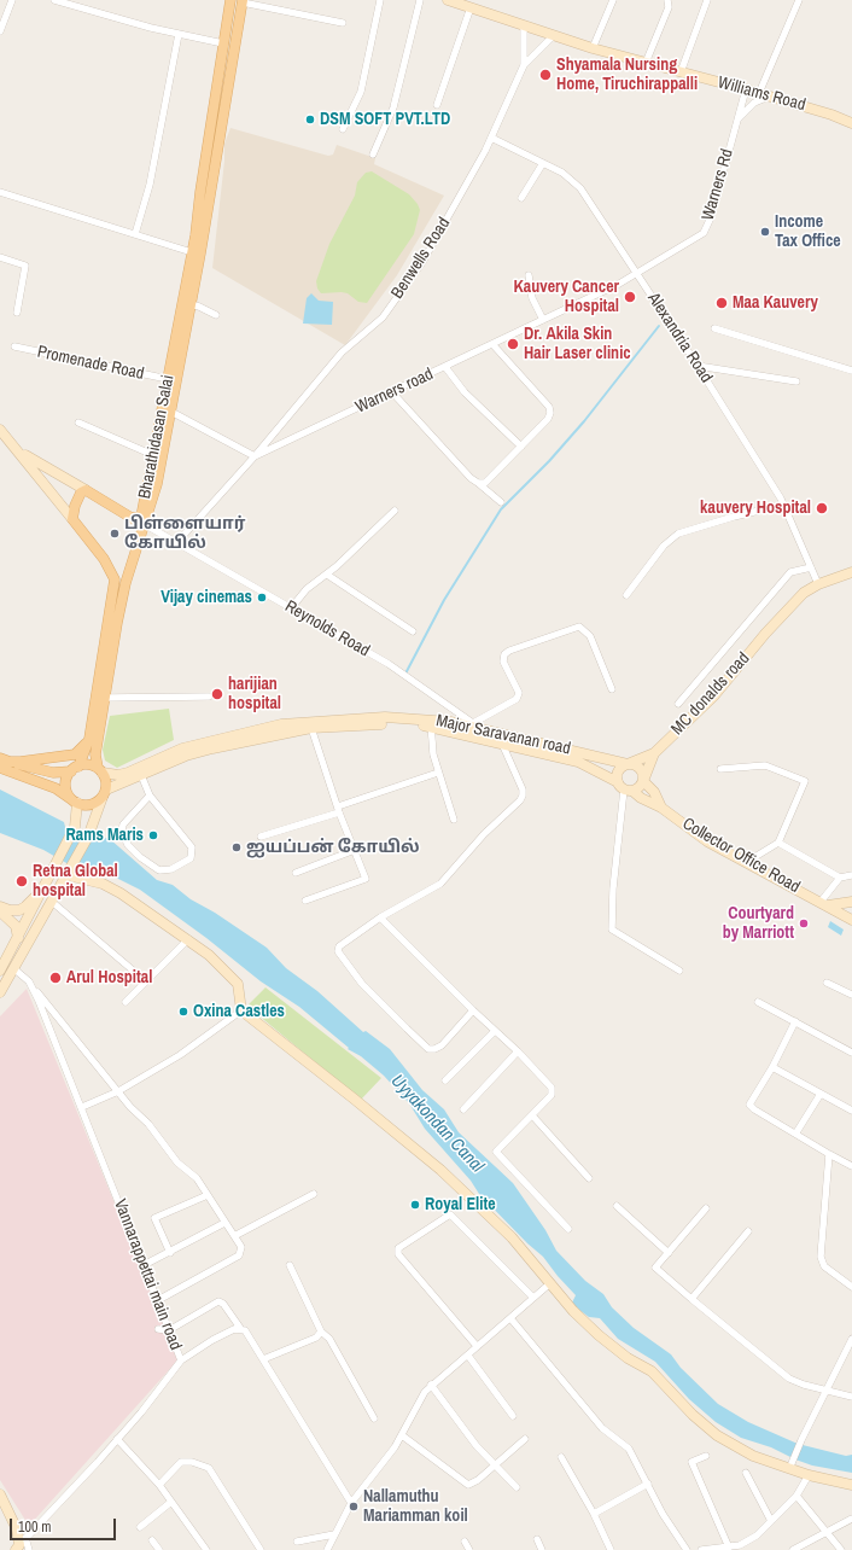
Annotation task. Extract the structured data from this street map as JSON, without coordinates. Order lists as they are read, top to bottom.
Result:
{
  "streets": {
    "main road": [
      "Williams Road",
      "Bharathidasan Salai",
      "MC donalds road",
      "Major Saravanan road",
      "Collector Office Road"
    ],
    "street": [
      "Warners Rd",
      "Benwells Road",
      "Alexandria Road",
      "Promenade Road",
      "Warners road",
      "Reynolds Road",
      "Vannarappettai main road"
    ]
  },
  "crossings": [
    ["Williams Road", "Warners Rd"],
    ["Williams Road", "Benwells Road"],
    ["Warners Rd", "Alexandria Road"],
    ["Warners Rd", "Warners road"],
    ["Benwells Road", "Alexandria Road"],
    ["Benwells Road", "Warners road"],
    ["Alexandria Road", "Warners road"],
    ["Alexandria Road", "MC donalds road"],
    ["Promenade Road", "Bharathidasan Salai"],
    ["Warners road", "Reynolds Road"],
    ["Bharathidasan Salai", "Reynolds Road"],
    ["Bharathidasan Salai", "Major Saravanan road"],
    ["Reynolds Road", "Major Saravanan road"],
    ["Reynolds Road", "Collector Office Road"],
    ["MC donalds road", "Major Saravanan road"],
    ["MC donalds road", "Collector Office Road"],
    ["Major Saravanan road", "Collector Office Road"]
  ],
  "water": ["Uyyakondan Canal"],
  "places": [
    "Shyamala Nursing Home, Tiruchirappalli",
    "DSM SOFT PVT.LTD",
    "Income Tax Office",
    "Kauvery Cancer Hospital",
    "Maa Kauvery",
    "Dr. Akila Skin Hair Laser clinic",
    "kauvery Hospital",
    "பிள்ளையார் கோயில்",
    "Vijay cinemas",
    "harijian hospital",
    "Rams Maris",
    "ஐயப்பன் கோயில்",
    "Retna Global hospital",
    "Courtyard by Marriott",
    "Arul Hospital",
    "Oxina Castles",
    "Royal Elite",
    "Nallamuthu Mariamman koil"
  ],
  "scale_bar": "100 m"
}
